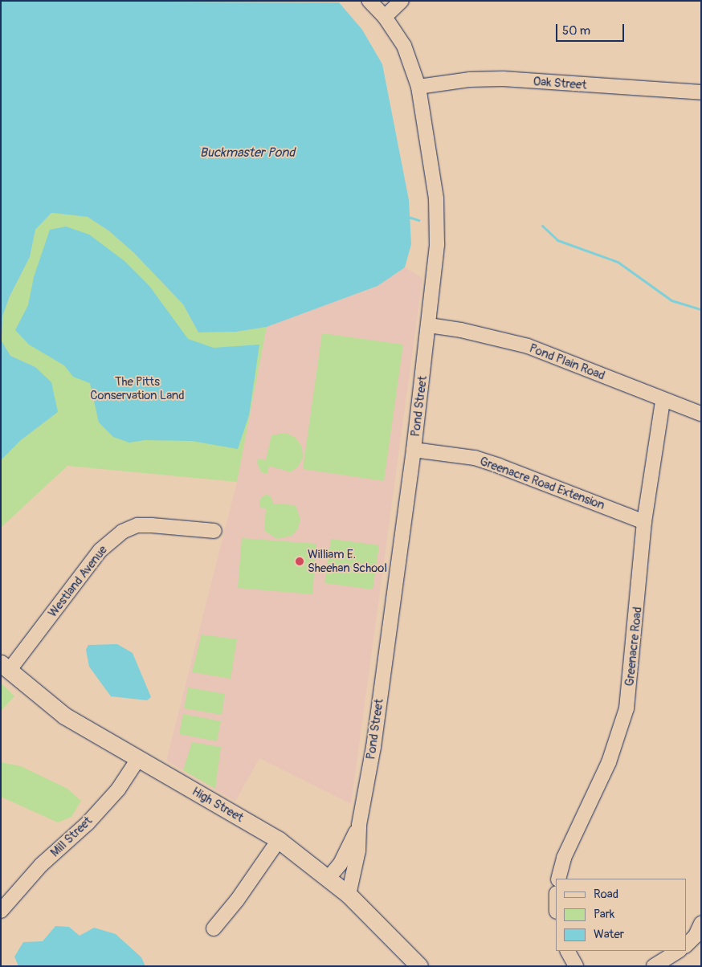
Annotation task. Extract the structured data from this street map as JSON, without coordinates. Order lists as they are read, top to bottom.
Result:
{
  "streets": {
    "main road": ["High Street"],
    "street": [
      "Oak Street",
      "Pond Plain Road",
      "Pond Street",
      "Greenacre Road Extension",
      "Westland Avenue",
      "Greenacre Road",
      "Mill Street"
    ]
  },
  "crossings": [
    ["Oak Street", "Pond Street"],
    ["Pond Plain Road", "Pond Street"],
    ["Pond Plain Road", "Greenacre Road"],
    ["Pond Street", "Greenacre Road Extension"],
    ["Pond Street", "High Street"],
    ["Greenacre Road Extension", "Greenacre Road"],
    ["Westland Avenue", "High Street"],
    ["High Street", "Mill Street"]
  ],
  "water": ["Buckmaster Pond"],
  "parks": ["The Pitts Conservation Land"],
  "places": ["William E. Sheehan School"],
  "legend": ["Road", "Park", "Water"],
  "scale_bar": "50 m"
}
